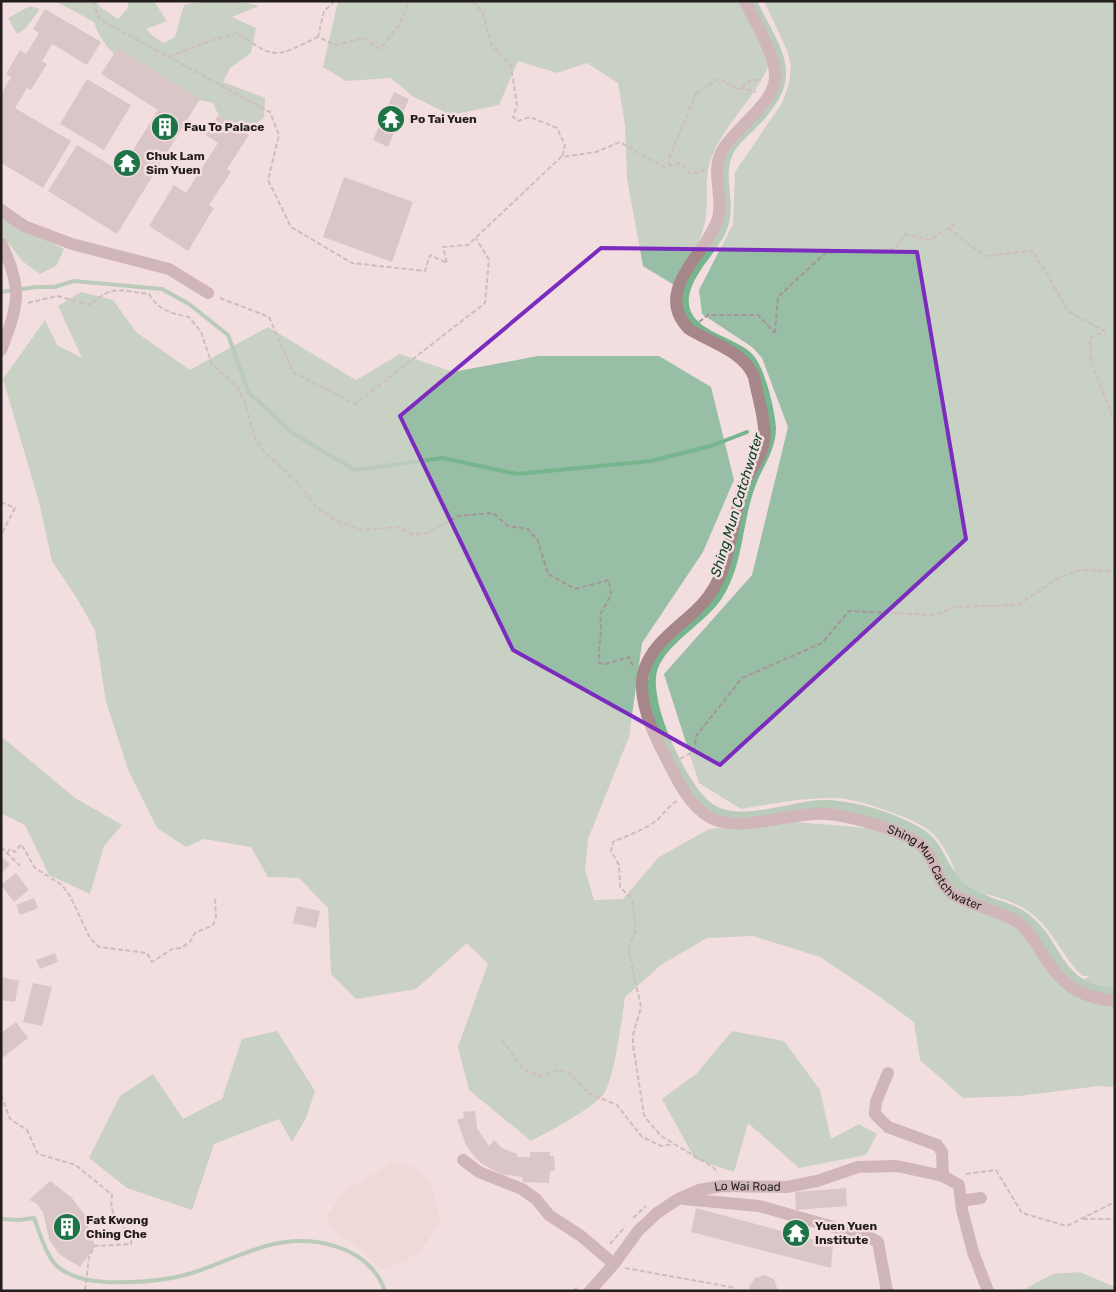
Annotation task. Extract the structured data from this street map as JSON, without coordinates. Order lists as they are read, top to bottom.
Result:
{
  "streets": {
    "street": ["Shing Mun Catchwater", "Lo Wai Road"]
  },
  "water": ["Shing Mun Catchwater"],
  "places": {
    "temple": ["Po Tai Yuen", "Chuk Lam Sim Yuen", "Yuen Yuen Institute"],
    "building": ["Fau To Palace", "Fat Kwong Ching Che"]
  }
}
